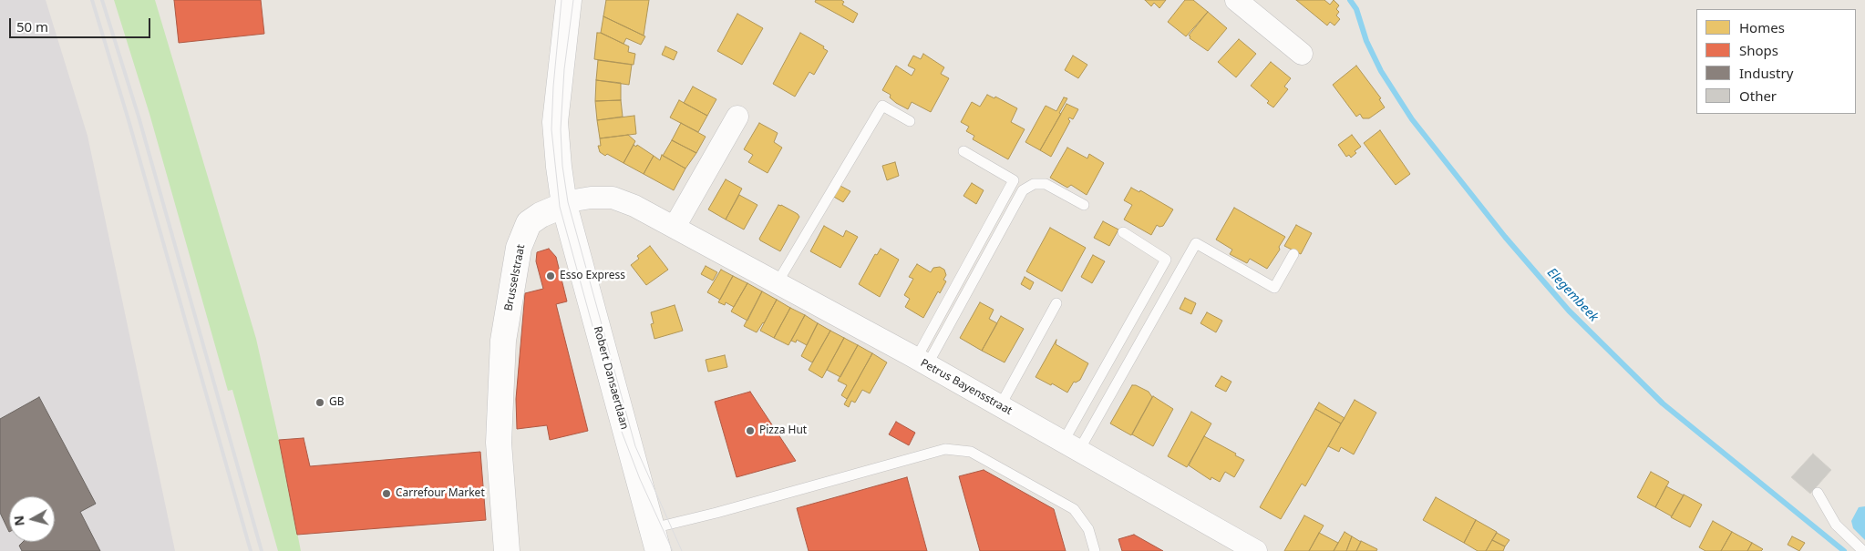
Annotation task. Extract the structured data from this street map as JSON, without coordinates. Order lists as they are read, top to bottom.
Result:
{
  "streets": {
    "street": ["Brusselstraat", "Robert Dansaertlaan", "Petrus Bayensstraat"]
  },
  "crossings": [
    ["Brusselstraat", "Robert Dansaertlaan"],
    ["Brusselstraat", "Petrus Bayensstraat"],
    ["Robert Dansaertlaan", "Petrus Bayensstraat"]
  ],
  "water": ["Elegembeek"],
  "places": [
    "Esso Express",
    "GB",
    "Pizza Hut",
    "Carrefour Market"
  ],
  "legend": [
    "Homes",
    "Shops",
    "Industry",
    "Other"
  ],
  "scale_bar": "50 m",
  "north": "left"
}
